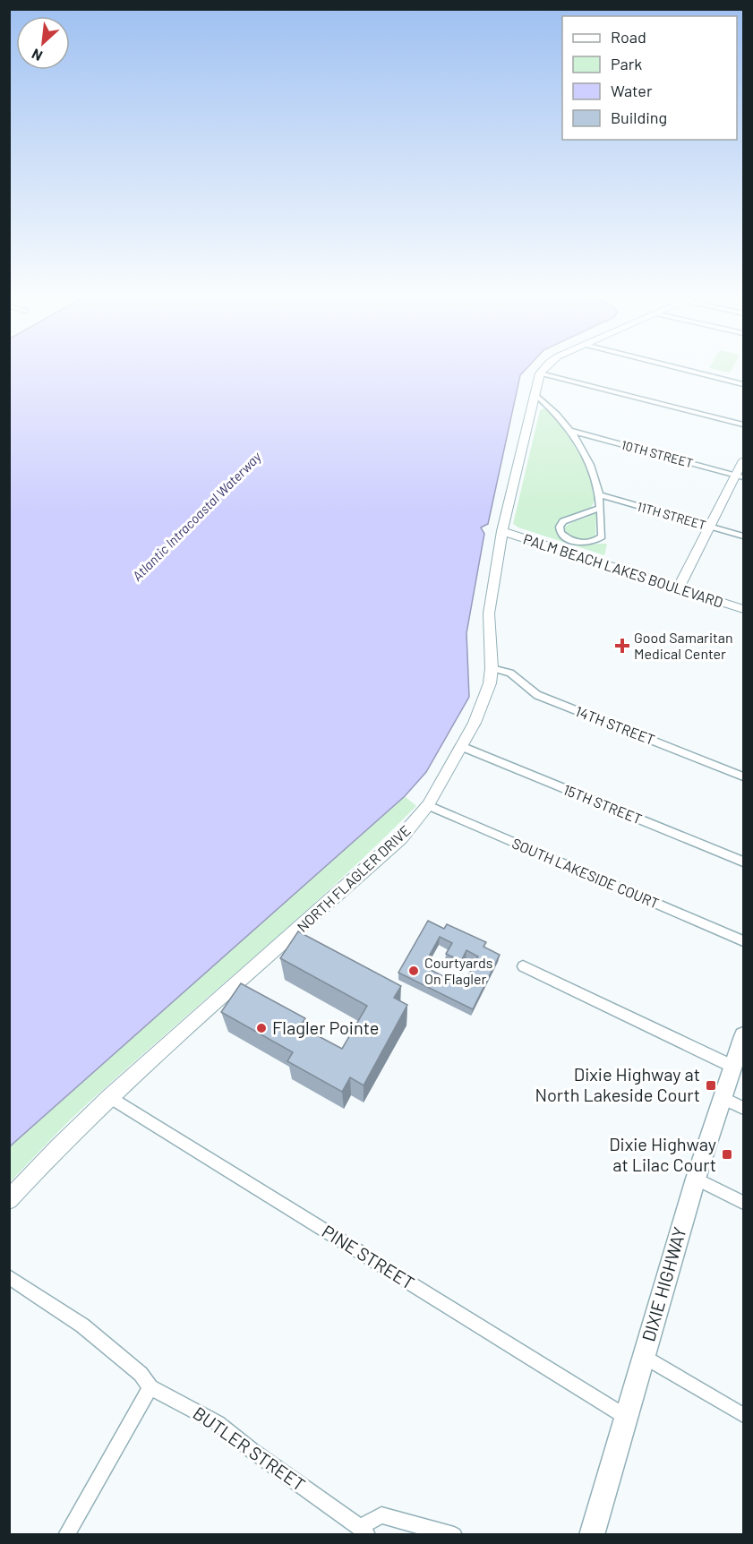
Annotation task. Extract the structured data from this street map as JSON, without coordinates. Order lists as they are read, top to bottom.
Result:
{
  "streets": {
    "main road": ["DIXIE HIGHWAY"],
    "street": [
      "10TH STREET",
      "11TH STREET",
      "PALM BEACH LAKES BOULEVARD",
      "14TH STREET",
      "15TH STREET",
      "SOUTH LAKESIDE COURT",
      "NORTH FLAGLER DRIVE",
      "PINE STREET",
      "BUTLER STREET"
    ]
  },
  "crossings": [
    ["PALM BEACH LAKES BOULEVARD", "NORTH FLAGLER DRIVE"],
    ["14TH STREET", "NORTH FLAGLER DRIVE"],
    ["15TH STREET", "NORTH FLAGLER DRIVE"],
    ["SOUTH LAKESIDE COURT", "NORTH FLAGLER DRIVE"],
    ["NORTH FLAGLER DRIVE", "PINE STREET"],
    ["PINE STREET", "DIXIE HIGHWAY"]
  ],
  "water": ["Atlantic Intracoastal Waterway"],
  "places": {
    "health": ["Good Samaritan Medical Center"],
    "other": ["Courtyards On Flagler", "Flagler Pointe"],
    "transit": ["Dixie Highway at North Lakeside Court", "Dixie Highway at Lilac Court"]
  },
  "legend": [
    "Road",
    "Park",
    "Water",
    "Building"
  ],
  "north": "bottom left"
}
